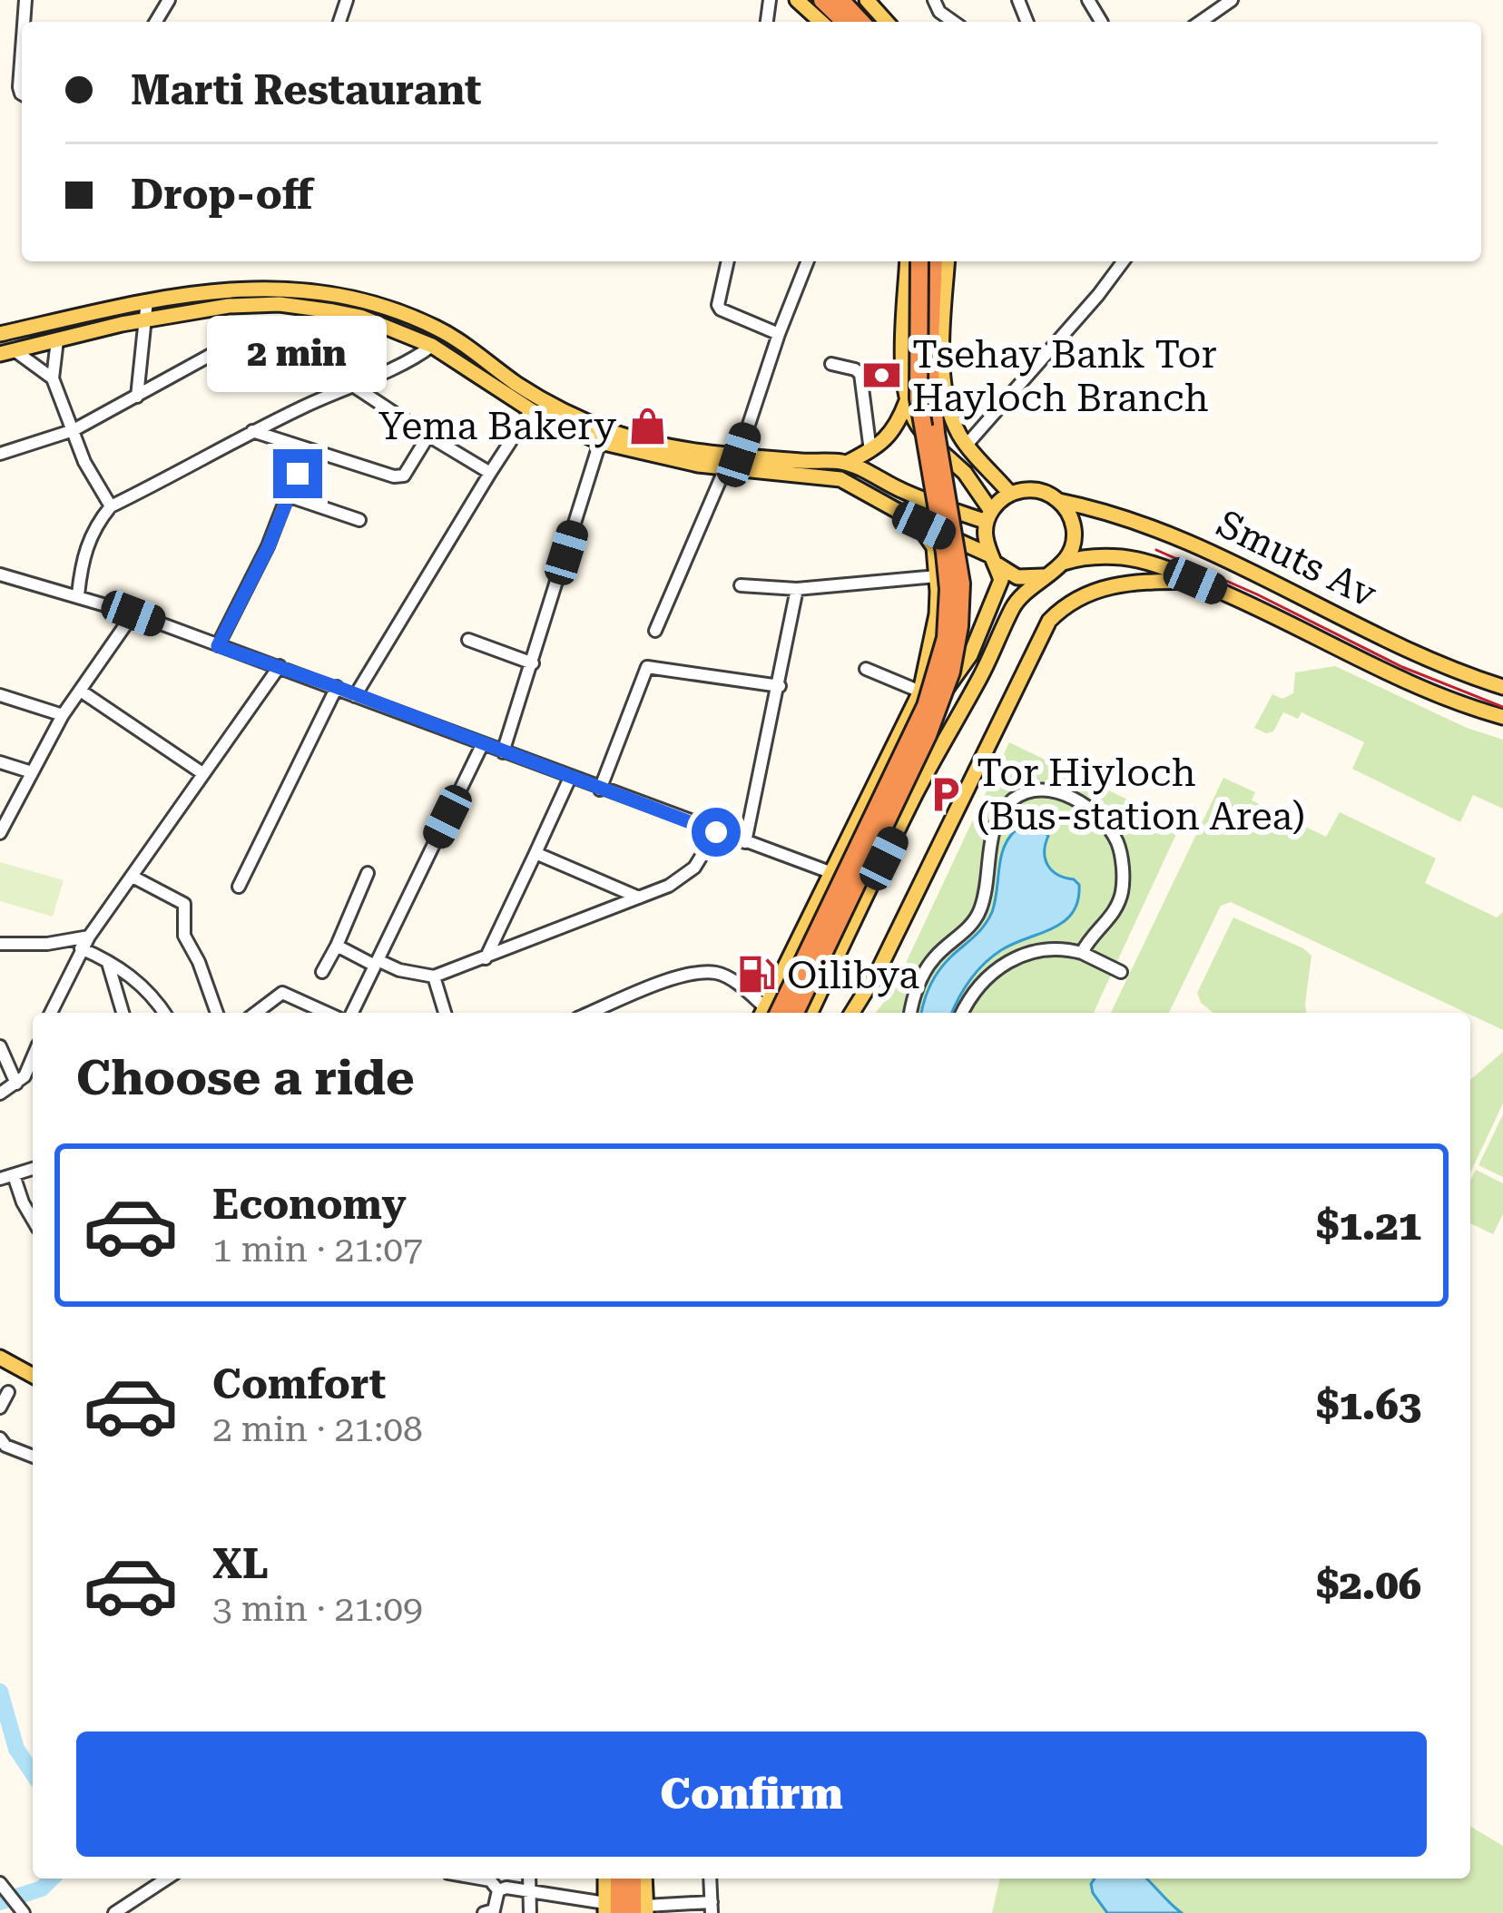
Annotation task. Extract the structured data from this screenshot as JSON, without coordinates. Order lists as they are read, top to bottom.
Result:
{
  "streets": {
    "main road": ["Smuts Av"]
  },
  "places": {
    "bank": ["Tsehay Bank Tor Hayloch Branch"],
    "shop": ["Yema Bakery"],
    "parking": ["Tor Hiyloch (Bus-station Area)"],
    "fuel station": ["Oilibya"]
  },
  "page": {
    "banner": ["Marti Restaurant", "Drop-off"],
    "bubble": "2 min",
    "heading": "Choose a ride",
    "list": [
      {
        "name": "Economy",
        "note": "1 min · 21:07",
        "value": "$1.21"
      },
      {
        "name": "Comfort",
        "note": "2 min · 21:08",
        "value": "$1.63"
      },
      {
        "name": "XL",
        "note": "3 min · 21:09",
        "value": "$2.06"
      }
    ],
    "buttons": "Confirm"
  }
}
